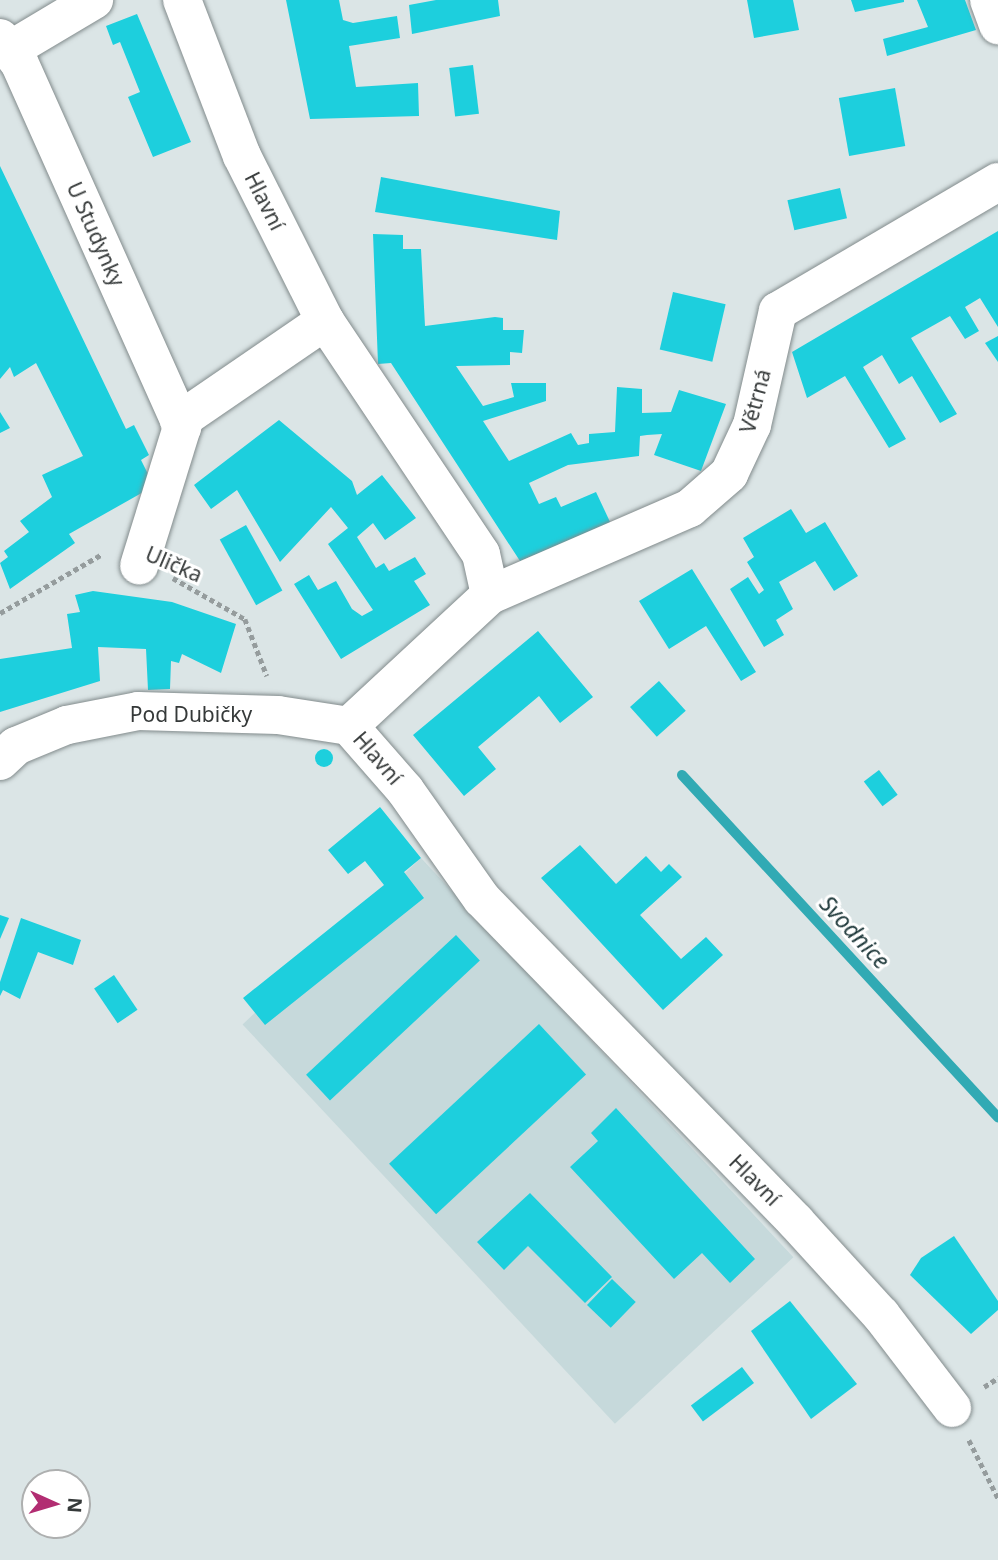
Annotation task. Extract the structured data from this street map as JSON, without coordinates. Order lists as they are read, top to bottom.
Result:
{
  "streets": {
    "street": [
      "Hlavní",
      "U Studynky",
      "Větrná",
      "Pod Dubičky"
    ],
    "path": ["Ulička"]
  },
  "crossings": [
    ["Hlavní", "Větrná"],
    ["Hlavní", "Pod Dubičky"],
    ["Ulička", "Pod Dubičky"]
  ],
  "water": ["Svodnice"],
  "north": "right"
}
